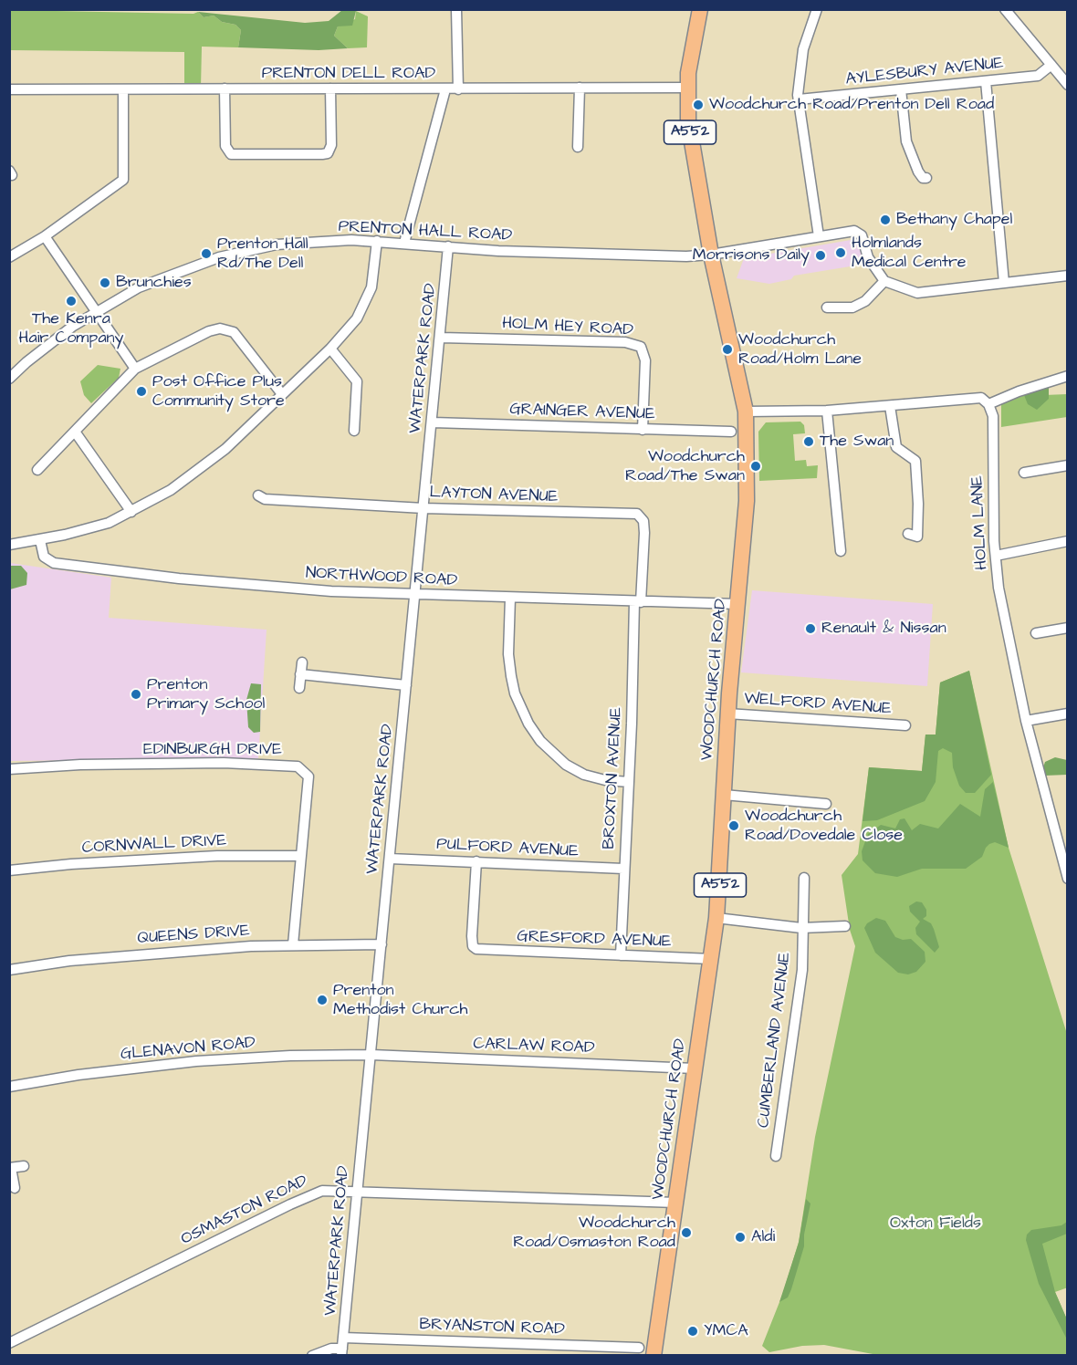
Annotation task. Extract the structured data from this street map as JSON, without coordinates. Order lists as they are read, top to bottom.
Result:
{
  "streets": {
    "highway": ["A552", "WOODCHURCH ROAD"],
    "street": [
      "AYLESBURY AVENUE",
      "PRENTON DELL ROAD",
      "PRENTON HALL ROAD",
      "HOLM HEY ROAD",
      "WATERPARK ROAD",
      "GRAINGER AVENUE",
      "LAYTON AVENUE",
      "HOLM LANE",
      "NORTHWOOD ROAD",
      "WELFORD AVENUE",
      "EDINBURGH DRIVE",
      "BROXTON AVENUE",
      "CORNWALL DRIVE",
      "PULFORD AVENUE",
      "QUEENS DRIVE",
      "GRESFORD AVENUE",
      "CUMBERLAND AVENUE",
      "CARLAW ROAD",
      "GLENAVON ROAD",
      "OSMASTON ROAD",
      "BRYANSTON ROAD"
    ]
  },
  "crossings": [
    ["PRENTON DELL ROAD", "WOODCHURCH ROAD"],
    ["PRENTON HALL ROAD", "WATERPARK ROAD"],
    ["PRENTON HALL ROAD", "WOODCHURCH ROAD"],
    ["HOLM HEY ROAD", "WATERPARK ROAD"],
    ["HOLM HEY ROAD", "GRAINGER AVENUE"],
    ["WATERPARK ROAD", "GRAINGER AVENUE"],
    ["WATERPARK ROAD", "LAYTON AVENUE"],
    ["WATERPARK ROAD", "NORTHWOOD ROAD"],
    ["WATERPARK ROAD", "PULFORD AVENUE"],
    ["WATERPARK ROAD", "QUEENS DRIVE"],
    ["WATERPARK ROAD", "CARLAW ROAD"],
    ["WATERPARK ROAD", "GLENAVON ROAD"],
    ["WATERPARK ROAD", "OSMASTON ROAD"],
    ["WATERPARK ROAD", "BRYANSTON ROAD"],
    ["LAYTON AVENUE", "NORTHWOOD ROAD"],
    ["LAYTON AVENUE", "BROXTON AVENUE"],
    ["NORTHWOOD ROAD", "WOODCHURCH ROAD"],
    ["NORTHWOOD ROAD", "BROXTON AVENUE"],
    ["WOODCHURCH ROAD", "WELFORD AVENUE"],
    ["WOODCHURCH ROAD", "GRESFORD AVENUE"],
    ["WOODCHURCH ROAD", "CARLAW ROAD"],
    ["WOODCHURCH ROAD", "OSMASTON ROAD"],
    ["EDINBURGH DRIVE", "CORNWALL DRIVE"],
    ["EDINBURGH DRIVE", "QUEENS DRIVE"],
    ["BROXTON AVENUE", "PULFORD AVENUE"],
    ["BROXTON AVENUE", "GRESFORD AVENUE"],
    ["PULFORD AVENUE", "GRESFORD AVENUE"],
    ["CARLAW ROAD", "GLENAVON ROAD"]
  ],
  "parks": ["Oxton Fields"],
  "places": [
    "Woodchurch Road/Prenton Dell Road",
    "Bethany Chapel",
    "Holmlands Medical Centre",
    "Prenton Hall Rd/The Dell",
    "Morrisons Daily",
    "Brunchies",
    "The Kenra Hair Company",
    "Woodchurch Road/Holm Lane",
    "Post Office Plus Community Store",
    "The Swan",
    "Woodchurch Road/The Swan",
    "Renault & Nissan",
    "Prenton Primary School",
    "Woodchurch Road/Dovedale Close",
    "Prenton Methodist Church",
    "Woodchurch Road/Osmaston Road",
    "Aldi",
    "YMCA"
  ]
}
